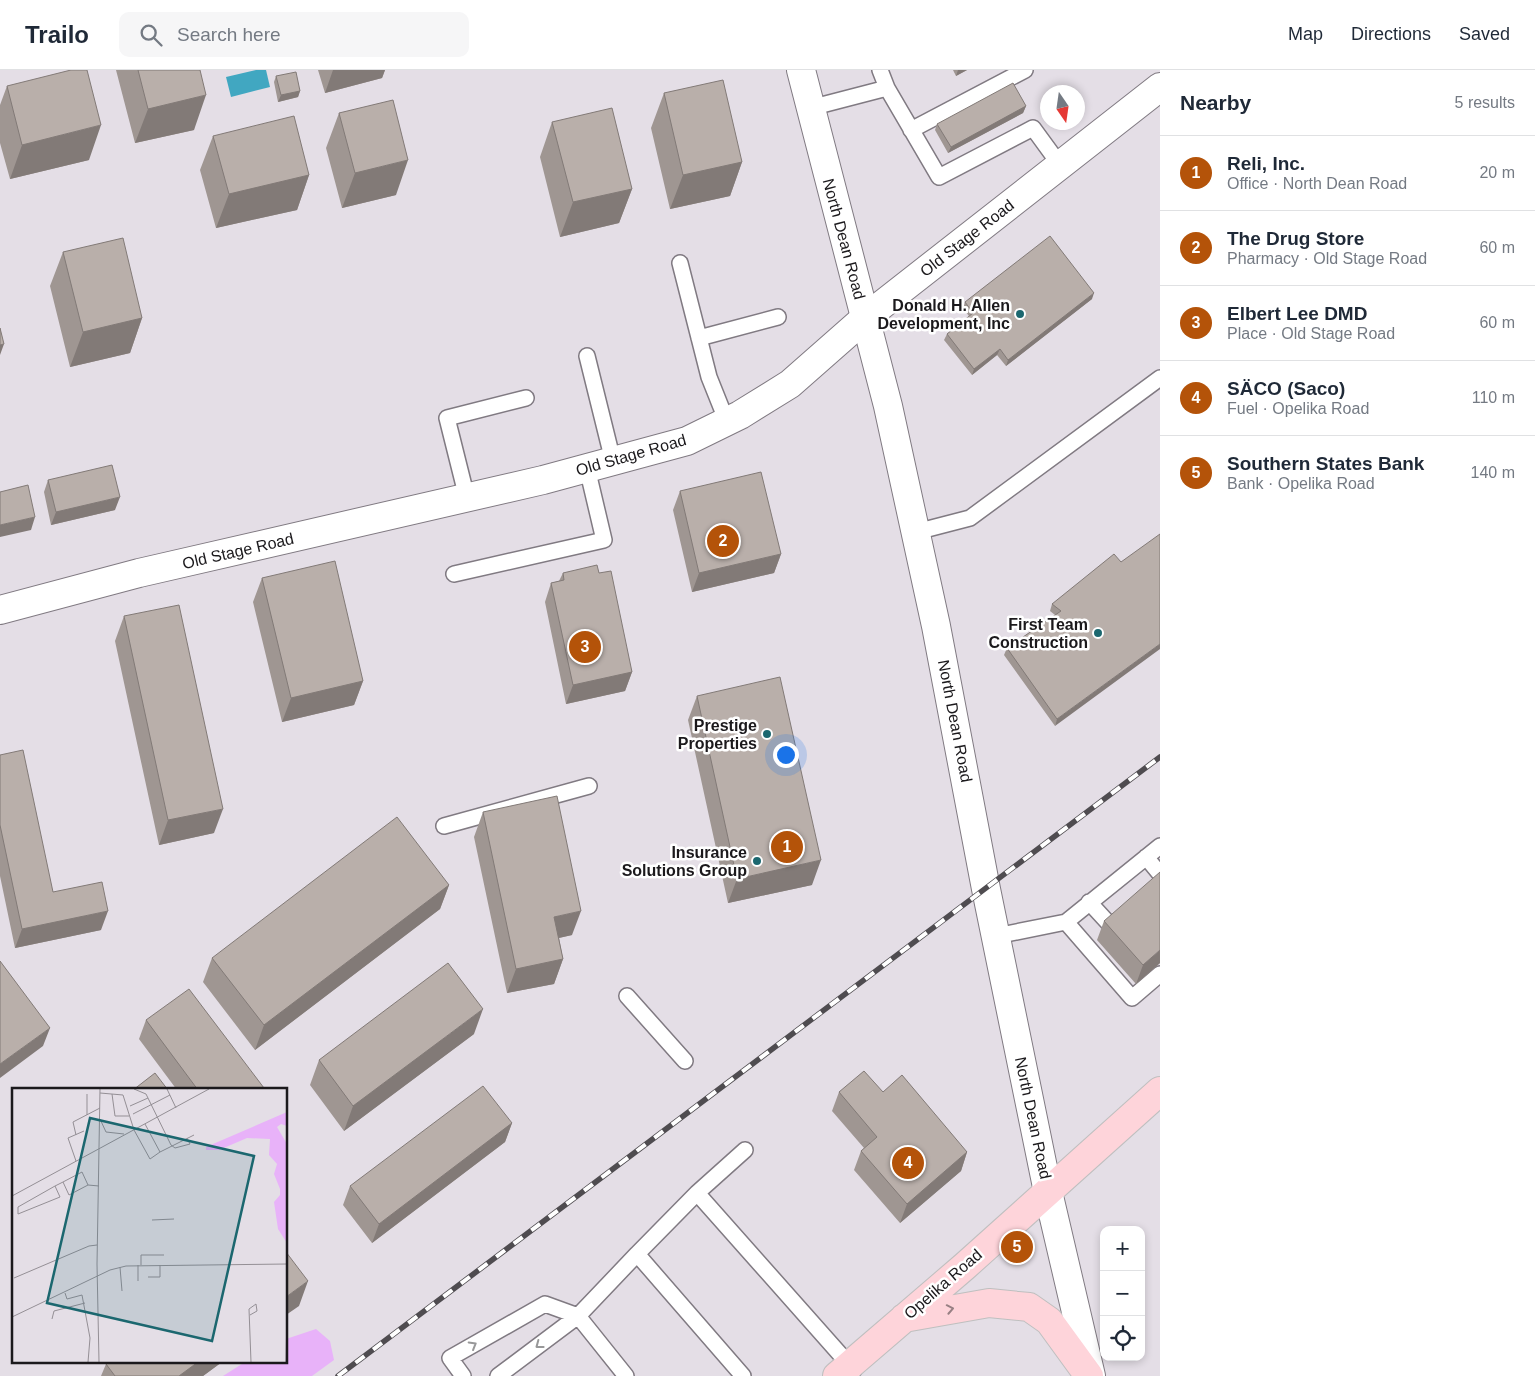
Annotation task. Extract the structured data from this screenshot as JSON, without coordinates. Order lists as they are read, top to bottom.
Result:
{
  "streets": {
    "main road": ["Opelika Road"],
    "street": ["Old Stage Road", "North Dean Road"]
  },
  "crossings": [
    ["Old Stage Road", "North Dean Road"],
    ["North Dean Road", "Opelika Road"]
  ],
  "places": [
    "Donald H. Allen Development, Inc",
    "First Team Construction",
    "Prestige Properties",
    "Insurance Solutions Group"
  ],
  "north": "bottom",
  "page": {
    "header": "Trailo",
    "search": "Search here",
    "nav": ["Map", "Directions", "Saved"],
    "heading": ["Nearby", "5 results"],
    "list": [
      {
        "mark": "1",
        "name": "Reli, Inc.",
        "note": "Office · North Dean Road",
        "value": "20 m"
      },
      {
        "mark": "2",
        "name": "The Drug Store",
        "note": "Pharmacy · Old Stage Road",
        "value": "60 m"
      },
      {
        "mark": "3",
        "name": "Elbert Lee DMD",
        "note": "Place · Old Stage Road",
        "value": "60 m"
      },
      {
        "mark": "4",
        "name": "SÄCO (Saco)",
        "note": "Fuel · Opelika Road",
        "value": "110 m"
      },
      {
        "mark": "5",
        "name": "Southern States Bank",
        "note": "Bank · Opelika Road",
        "value": "140 m"
      }
    ],
    "pins": [
      "2",
      "3",
      "1",
      "4",
      "5"
    ],
    "map_buttons": ["+", "−"]
  }
}
